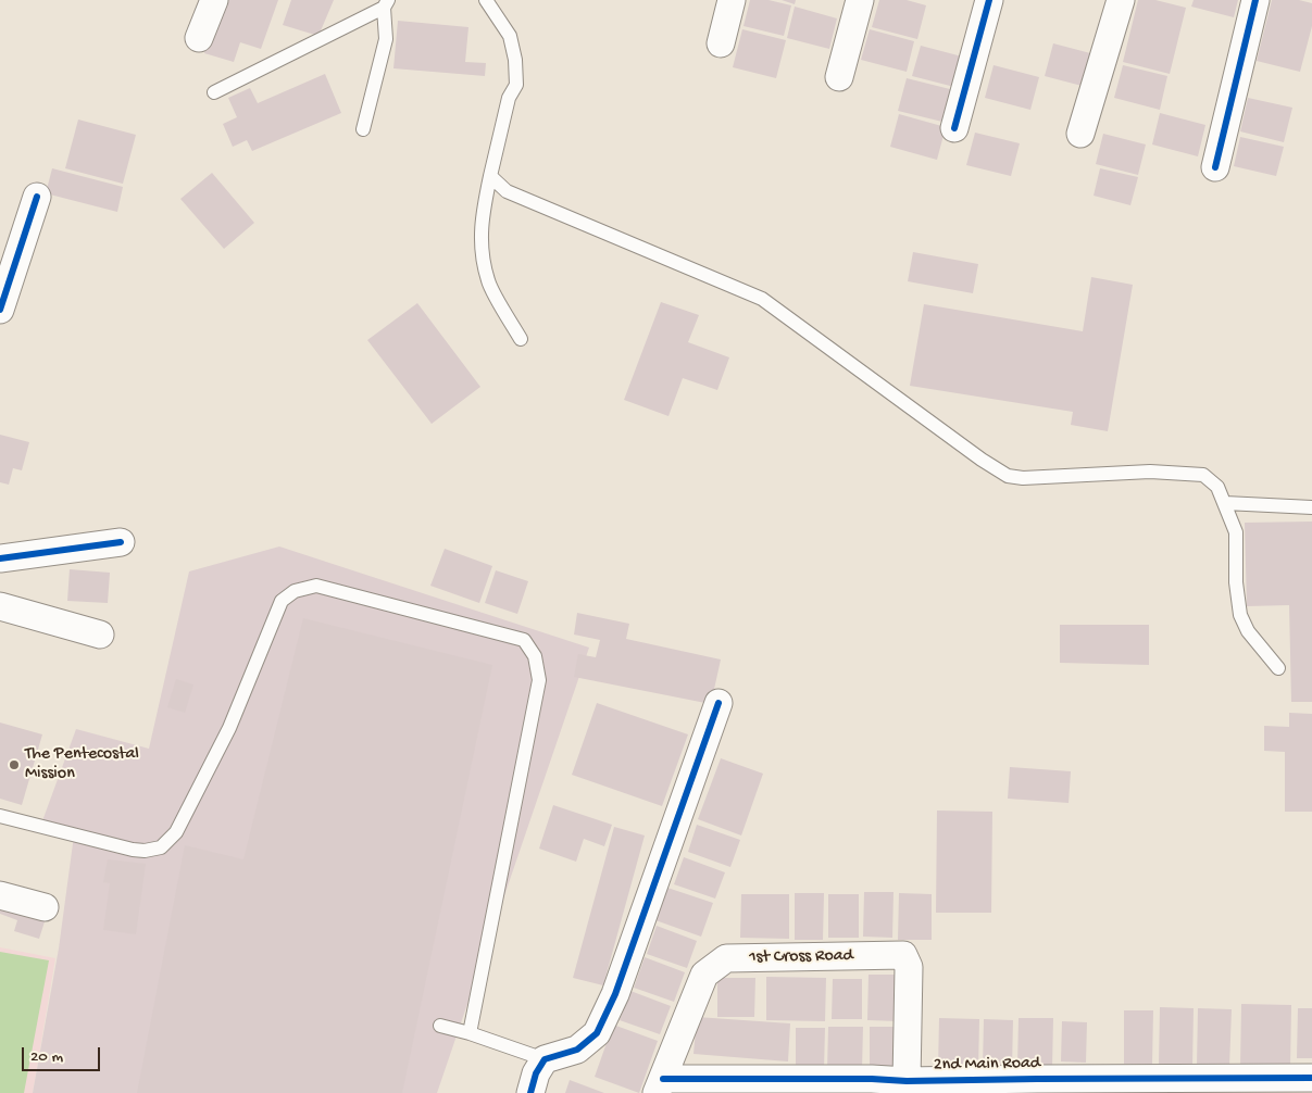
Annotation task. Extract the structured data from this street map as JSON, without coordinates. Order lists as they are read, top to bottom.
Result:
{
  "streets": {
    "street": ["1st Cross Road", "2nd Main Road"]
  },
  "crossings": [
    ["1st Cross Road", "2nd Main Road"]
  ],
  "places": ["The Pentecostal Mission"],
  "scale_bar": "20 m"
}
